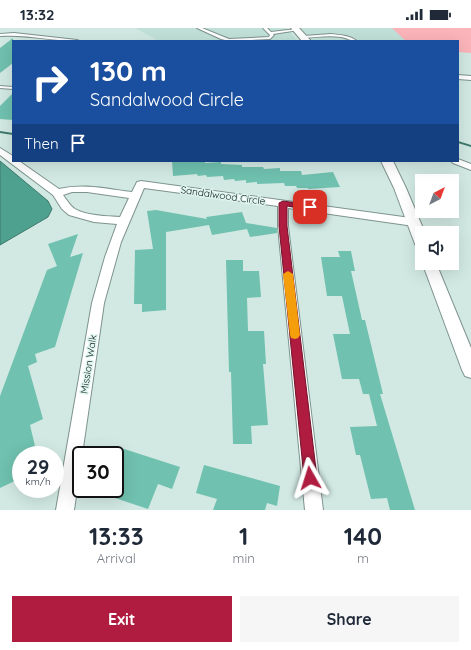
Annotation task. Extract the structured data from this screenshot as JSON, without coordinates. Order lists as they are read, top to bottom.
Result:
{
  "streets": {
    "street": ["Sandalwood Circle", "Mission Walk"]
  },
  "crossings": [
    ["Sandalwood Circle", "Mission Walk"]
  ],
  "north": "top right",
  "page": {
    "status": "13:32",
    "turn": ["130 m", "Sandalwood Circle"],
    "then": "Then",
    "speed": "29 km/h",
    "limit": "30",
    "eta": [
      "13:33",
      "Arrival",
      "1",
      "min",
      "140",
      "m"
    ],
    "buttons": ["Exit", "Share"]
  }
}
